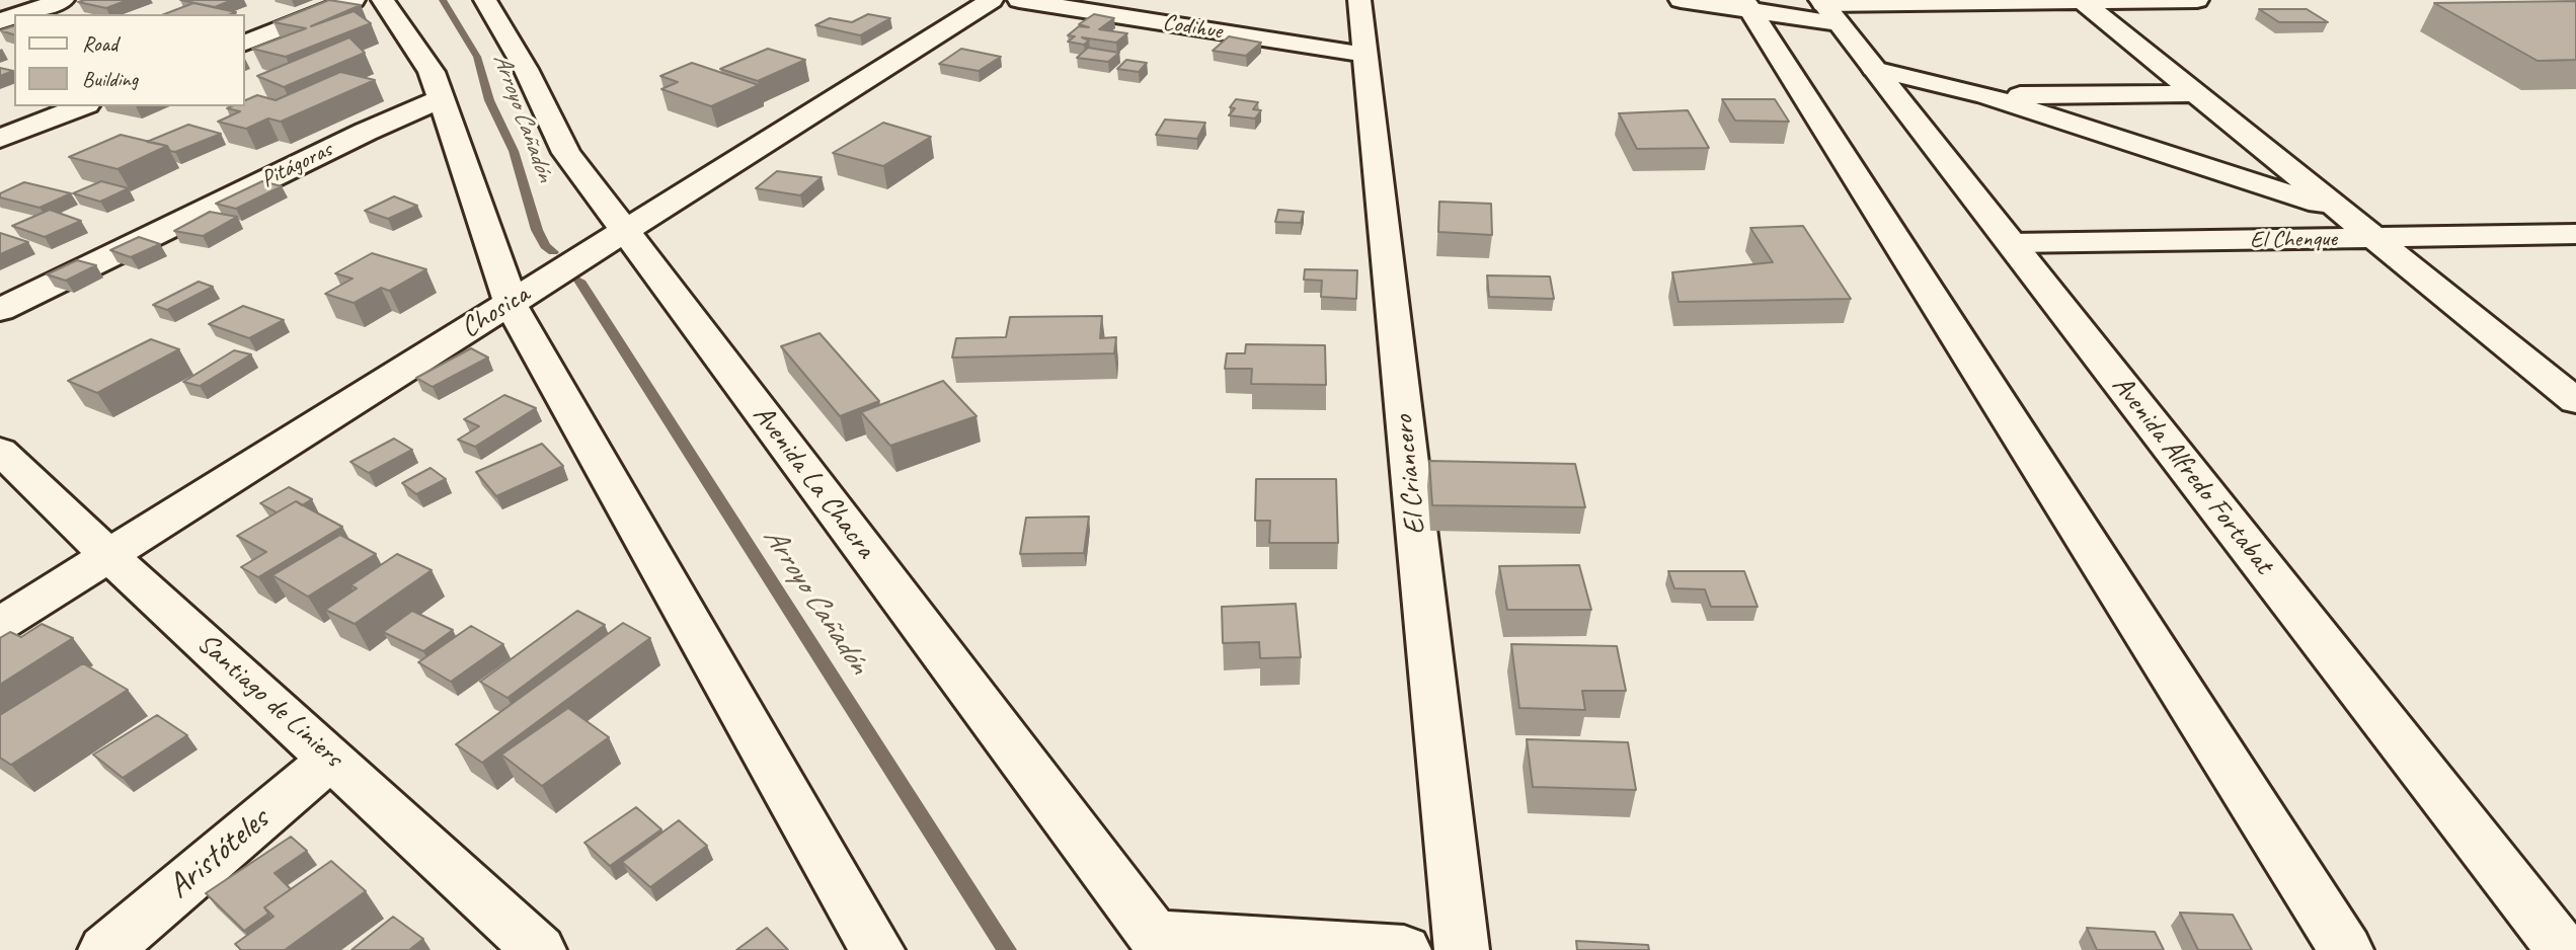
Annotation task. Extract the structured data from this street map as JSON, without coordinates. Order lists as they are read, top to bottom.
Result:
{
  "streets": {
    "main road": [
      "Codihue",
      "Pitágoras",
      "El Chenque",
      "Chosica",
      "El Criancero",
      "Avenida Alfredo Fortabat",
      "Avenida La Chacra",
      "Santiago de Liniers",
      "Aristóteles"
    ]
  },
  "crossings": [
    ["Codihue", "El Criancero"],
    ["El Chenque", "Avenida Alfredo Fortabat"],
    ["Chosica", "Avenida La Chacra"],
    ["Chosica", "Santiago de Liniers"],
    ["Santiago de Liniers", "Aristóteles"]
  ],
  "water": ["Arroyo Cañadón"],
  "legend": ["Road", "Building"]
}
